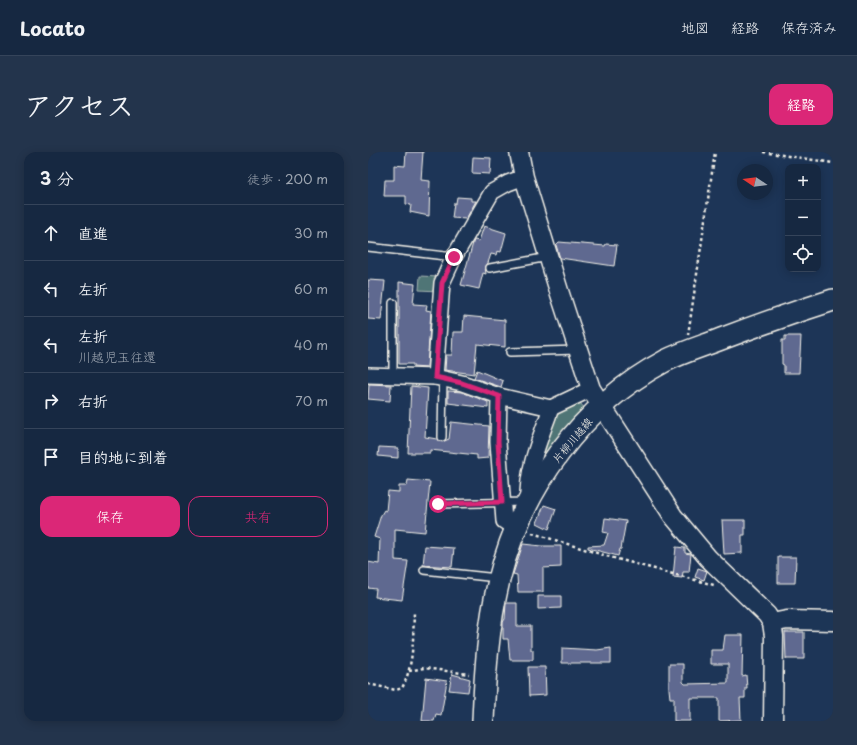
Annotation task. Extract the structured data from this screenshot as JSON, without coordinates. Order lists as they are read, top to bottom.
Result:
{
  "streets": {
    "main road": ["片柳川越線"]
  },
  "north": "left",
  "page": {
    "header": "Locato",
    "nav": ["地図", "経路", "保存済み"],
    "title": "アクセス",
    "buttons": [
      "経路",
      ["保存", "共有"]
    ],
    "heading": ["3 分", "徒歩 · 200 m"],
    "map_buttons": ["+", "−"],
    "list": [
      ["直進", "30 m"],
      ["左折", "60 m"],
      ["左折", "川越児玉往還", "40 m"],
      ["右折", "70 m"],
      "目的地に到着"
    ]
  }
}
